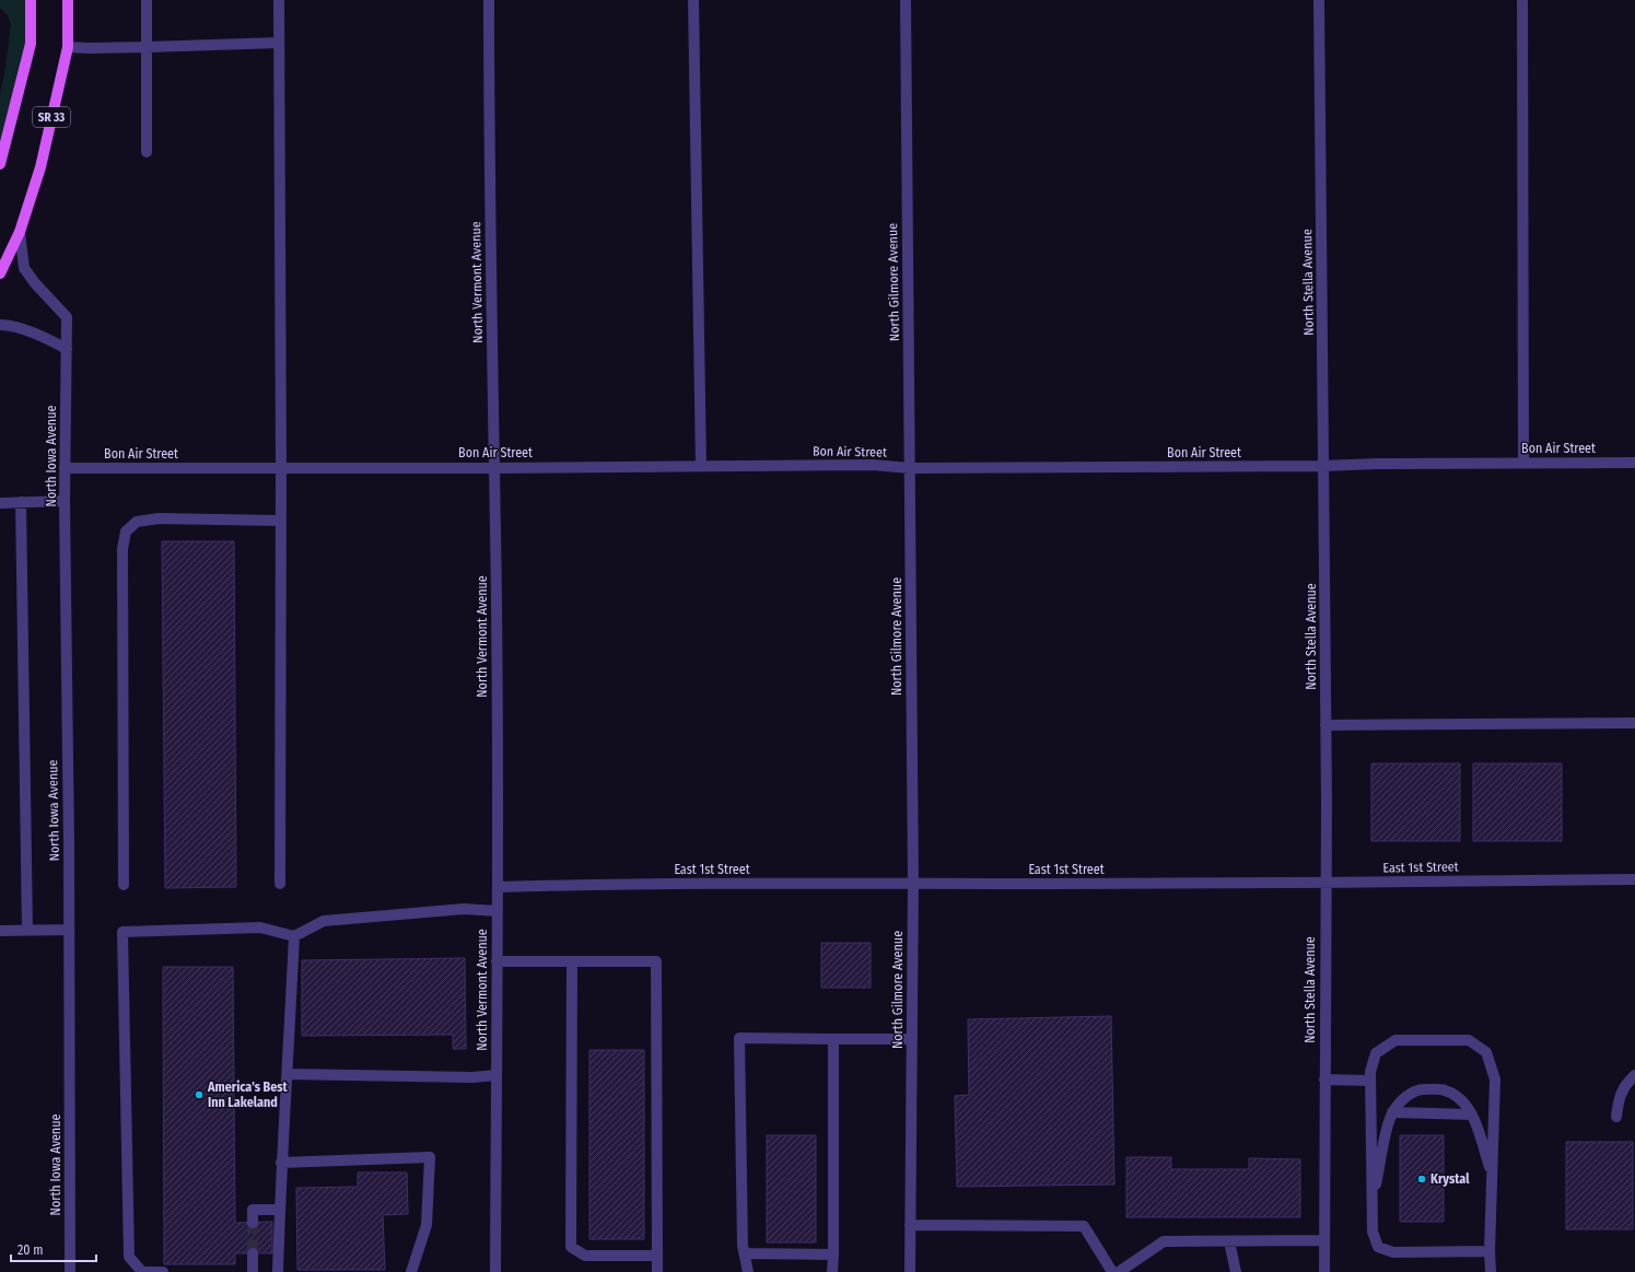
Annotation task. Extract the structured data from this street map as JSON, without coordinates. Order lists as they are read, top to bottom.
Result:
{
  "streets": {
    "main road": ["SR 33"],
    "street": [
      "North Vermont Avenue",
      "North Gilmore Avenue",
      "North Stella Avenue",
      "Bon Air Street",
      "North Iowa Avenue",
      "East 1st Street"
    ]
  },
  "crossings": [
    ["SR 33", "North Iowa Avenue"],
    ["North Vermont Avenue", "Bon Air Street"],
    ["North Vermont Avenue", "East 1st Street"],
    ["North Gilmore Avenue", "Bon Air Street"],
    ["North Gilmore Avenue", "East 1st Street"],
    ["North Stella Avenue", "Bon Air Street"],
    ["North Stella Avenue", "East 1st Street"],
    ["Bon Air Street", "North Iowa Avenue"]
  ],
  "places": ["America's Best Inn Lakeland", "Krystal"],
  "scale_bar": "20 m"
}
